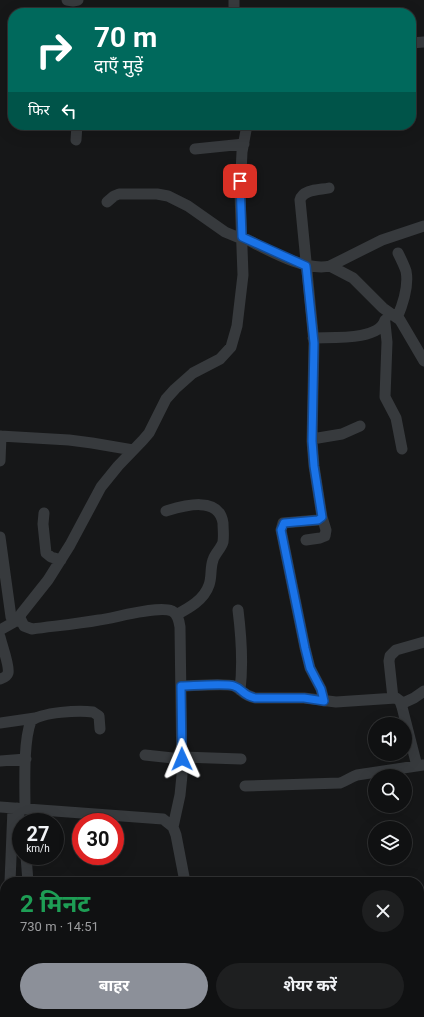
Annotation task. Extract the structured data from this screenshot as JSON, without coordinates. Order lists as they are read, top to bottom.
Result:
{
  "page": {
    "turn": ["70 m", "दाएँ मुड़ें"],
    "then": "फिर",
    "speed": "27 km/h",
    "limit": "30",
    "heading": ["2 मिनट", "730 m · 14:51"],
    "buttons": ["बाहर", "शेयर करें"]
  }
}
